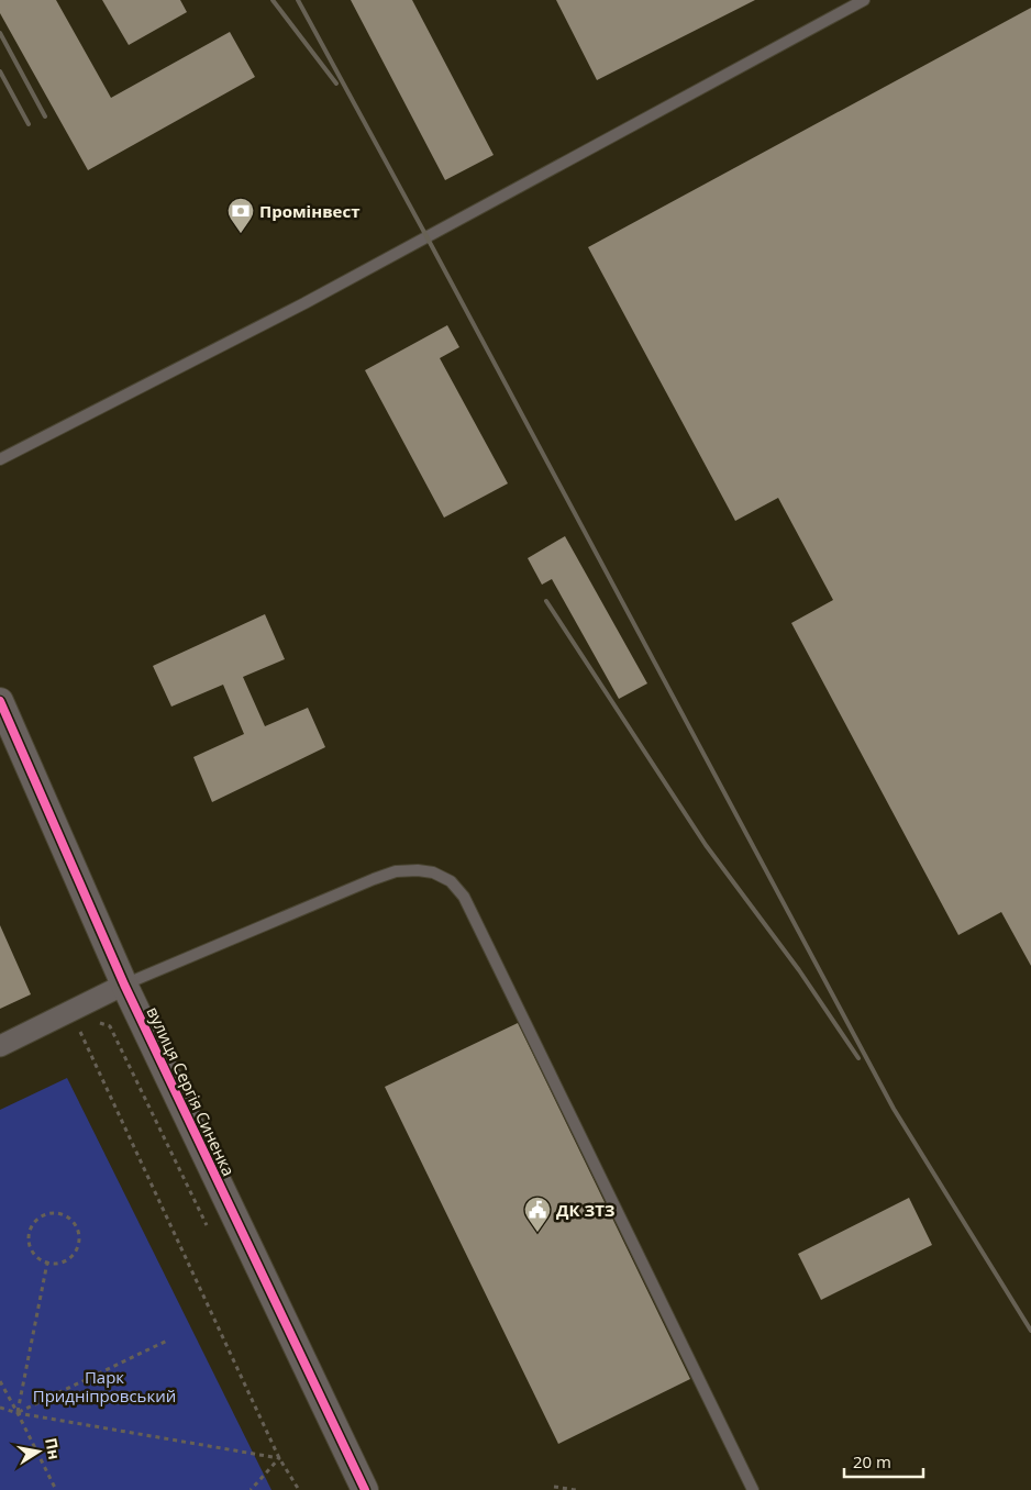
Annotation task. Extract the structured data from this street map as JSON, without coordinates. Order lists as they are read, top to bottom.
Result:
{
  "streets": {
    "street": ["вулиця Сергія Синенка"]
  },
  "parks": ["Парк Придніпровський"],
  "places": {
    "bank": ["Промінвест"],
    "public building": ["ДК ЗТЗ"]
  },
  "scale_bar": "20 m",
  "north": "right"
}
